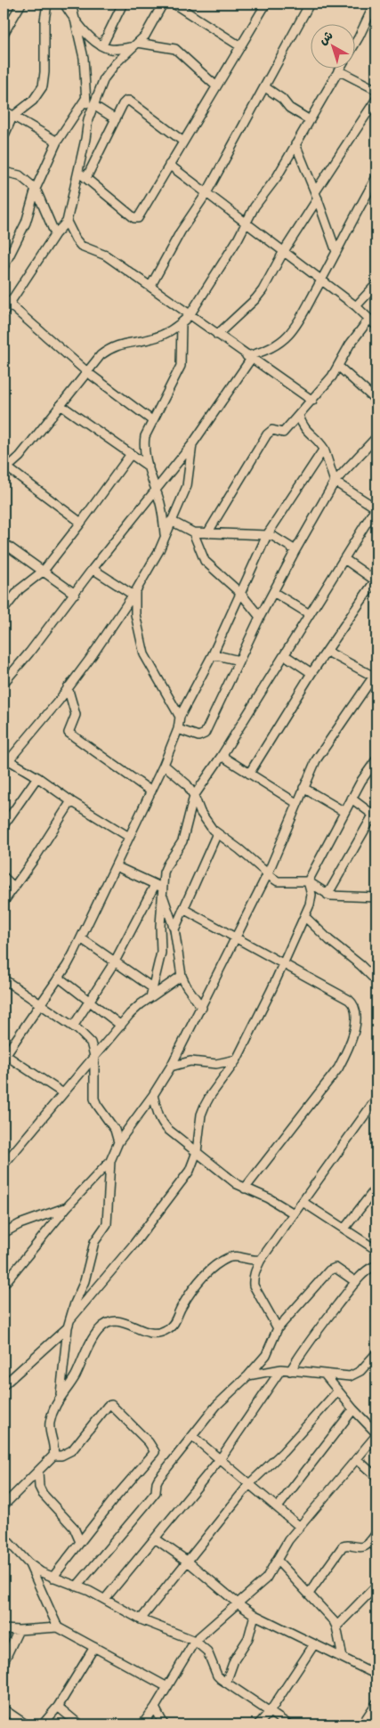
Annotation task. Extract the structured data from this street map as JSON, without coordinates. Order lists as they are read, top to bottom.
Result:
{
  "north": "top left"
}
